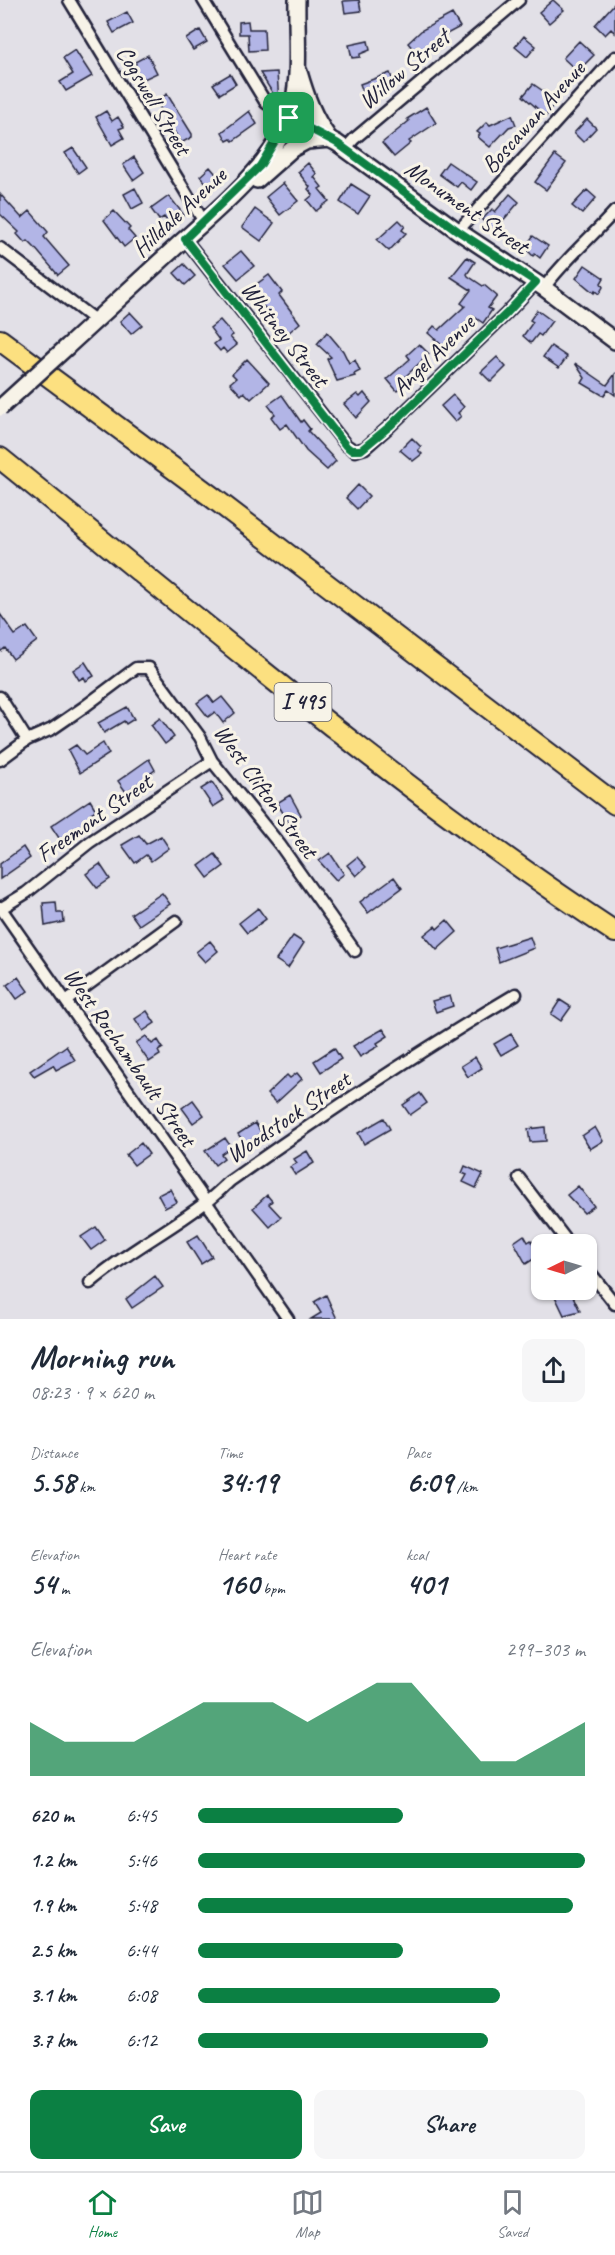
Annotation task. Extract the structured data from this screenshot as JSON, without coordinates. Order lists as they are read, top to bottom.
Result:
{
  "streets": {
    "highway": ["I 495"],
    "main road": ["Monument Street", "Hilldale Avenue"],
    "street": [
      "Willow Street",
      "Cogswell Street",
      "Boscawan Avenue",
      "Whitney Street",
      "Angel Avenue",
      "West Clifton Street",
      "Freemont Street",
      "West Rochambault Street",
      "Woodstock Street"
    ]
  },
  "crossings": [
    ["Willow Street", "Monument Street"],
    ["Cogswell Street", "Hilldale Avenue"],
    ["Boscawan Avenue", "Monument Street"],
    ["Monument Street", "Hilldale Avenue"],
    ["Monument Street", "Angel Avenue"],
    ["Hilldale Avenue", "Whitney Street"],
    ["Whitney Street", "Angel Avenue"],
    ["West Clifton Street", "Freemont Street"],
    ["Freemont Street", "West Rochambault Street"],
    ["West Rochambault Street", "Woodstock Street"]
  ],
  "north": "left",
  "page": {
    "heading": ["Morning run", "08:23 · 9 × 620 m"],
    "stats": [
      ["Distance", "5.58 km"],
      ["Time", "34:19"],
      ["Pace", "6:09 /km"],
      ["Elevation", "54 m"],
      ["Heart rate", "160 bpm"],
      ["kcal", "401"]
    ],
    "chart": ["Elevation", "299–303 m"],
    "list": [
      {
        "name": "620 m",
        "note": "6:45"
      },
      {
        "name": "1.2 km",
        "note": "5:46"
      },
      {
        "name": "1.9 km",
        "note": "5:48"
      },
      {
        "name": "2.5 km",
        "note": "6:44"
      },
      {
        "name": "3.1 km",
        "note": "6:08"
      },
      {
        "name": "3.7 km",
        "note": "6:12"
      }
    ],
    "buttons": ["Save", "Share"],
    "tabs": ["Home", "Map", "Saved"]
  }
}
